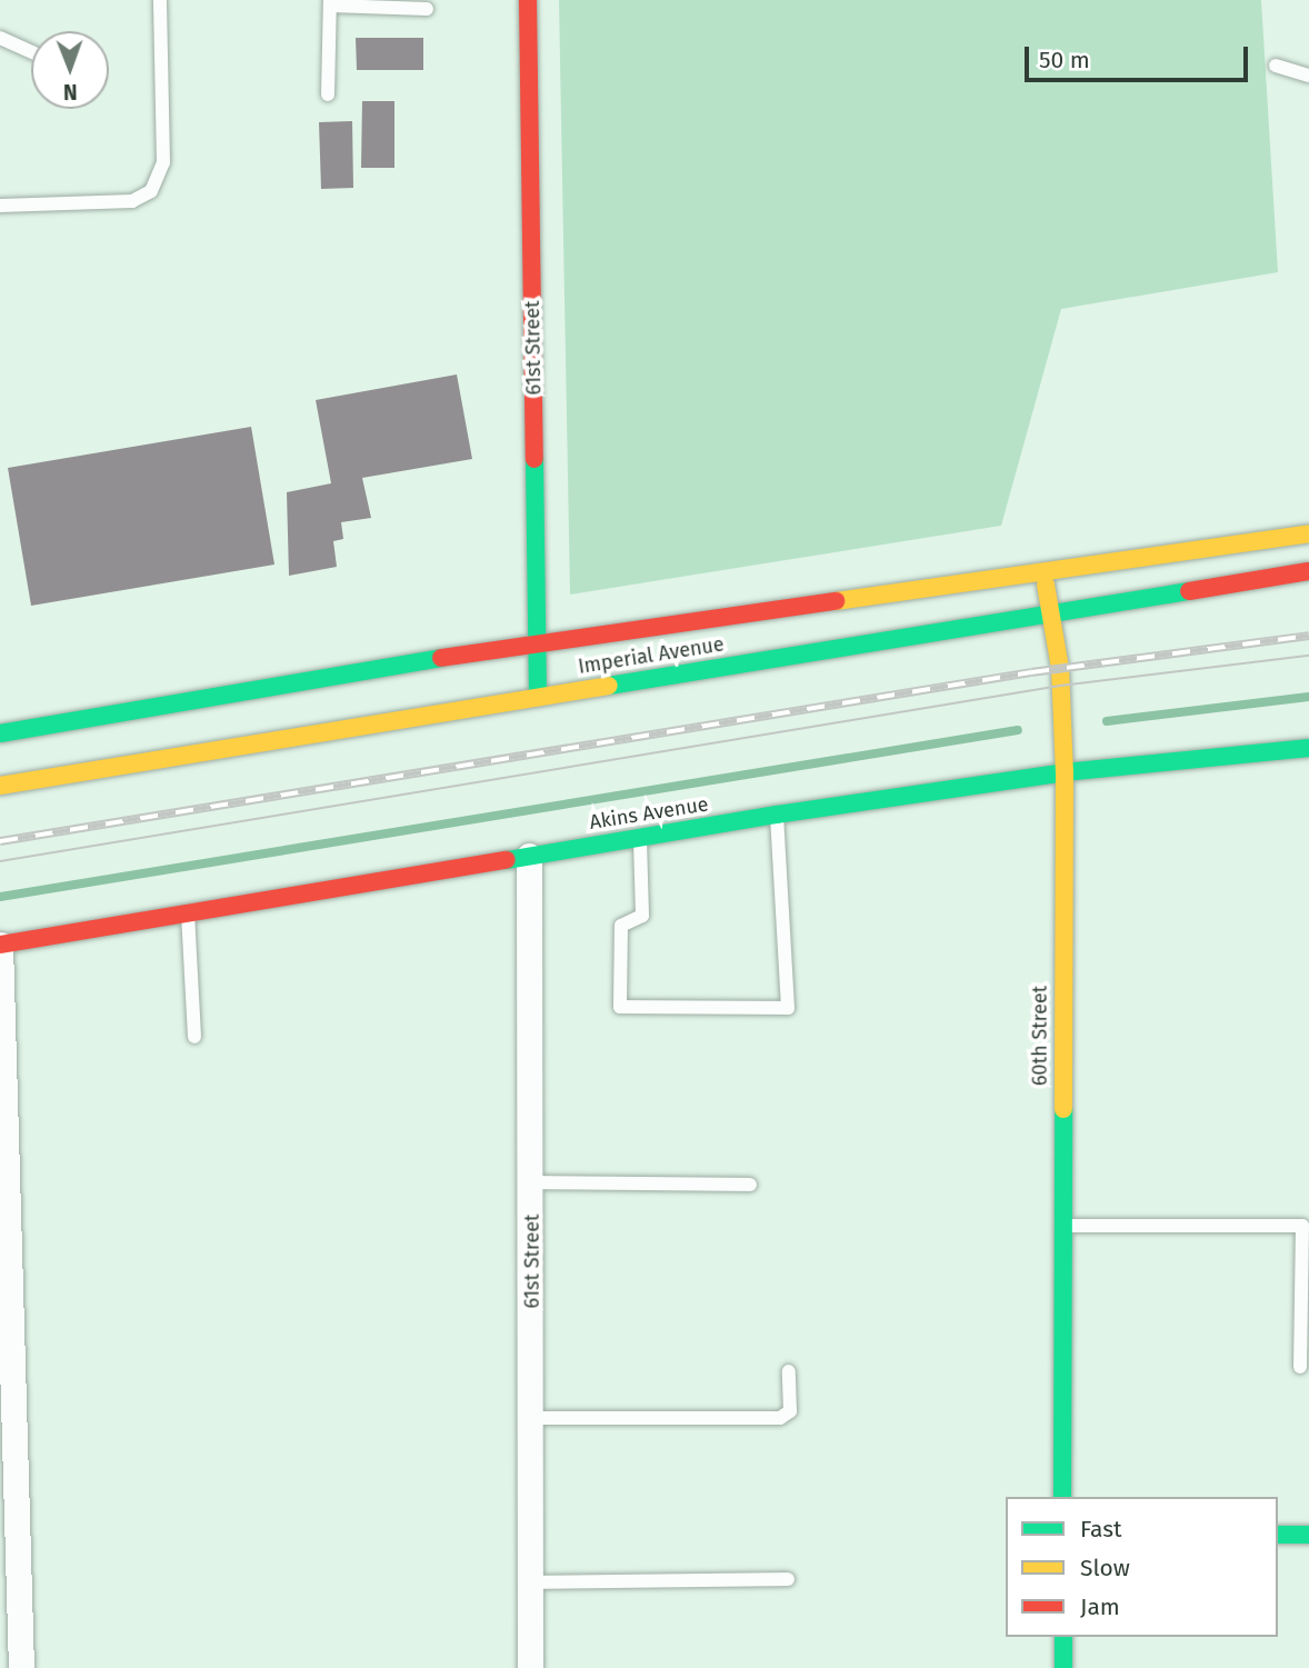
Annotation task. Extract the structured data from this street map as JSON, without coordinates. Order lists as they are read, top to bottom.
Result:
{
  "streets": {
    "main road": [
      "61st Street",
      "Imperial Avenue",
      "Akins Avenue",
      "60th Street"
    ]
  },
  "crossings": [
    ["61st Street", "Imperial Avenue"],
    ["61st Street", "Akins Avenue"],
    ["Imperial Avenue", "60th Street"],
    ["Akins Avenue", "60th Street"]
  ],
  "legend": ["Fast", "Slow", "Jam"],
  "scale_bar": "50 m",
  "north": "bottom"
}
